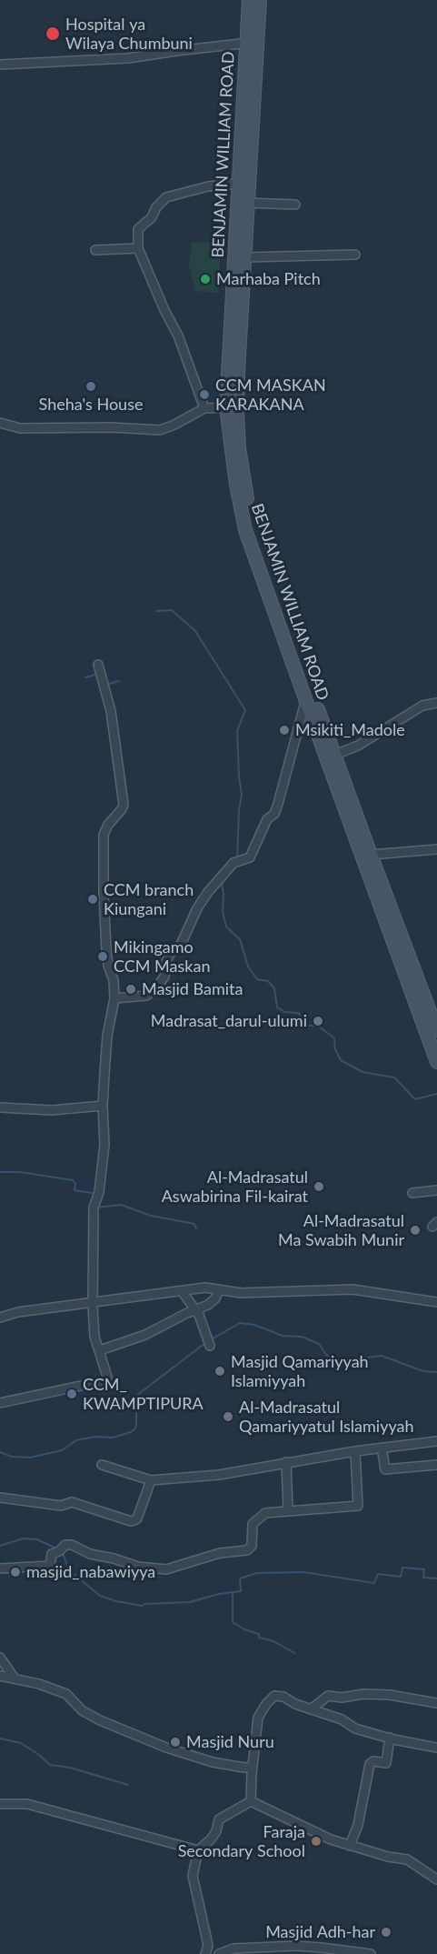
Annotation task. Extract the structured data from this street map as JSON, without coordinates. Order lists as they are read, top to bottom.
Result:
{
  "streets": {
    "main road": ["BENJAMIN WILLIAM ROAD"]
  },
  "places": [
    "Hospital ya Wilaya Chumbuni",
    "Marhaba Pitch",
    "Sheha's House",
    "CCM MASKAN KARAKANA",
    "Msikiti_Madole",
    "CCM branch Kiungani",
    "Mikingamo CCM Maskan",
    "Masjid Bamita",
    "Madrasat_darul-ulumi",
    "Al-Madrasatul Aswabirina Fil-kairat",
    "Al-Madrasatul Ma Swabih Munir",
    "Masjid Qamariyyah Islamiyyah",
    "CCM_ KWAMPTIPURA",
    "Al-Madrasatul Qamariyyatul Islamiyyah",
    "masjid_nabawiyya",
    "Masjid Nuru",
    "Faraja Secondary School",
    "Masjid Adh-har"
  ]
}
